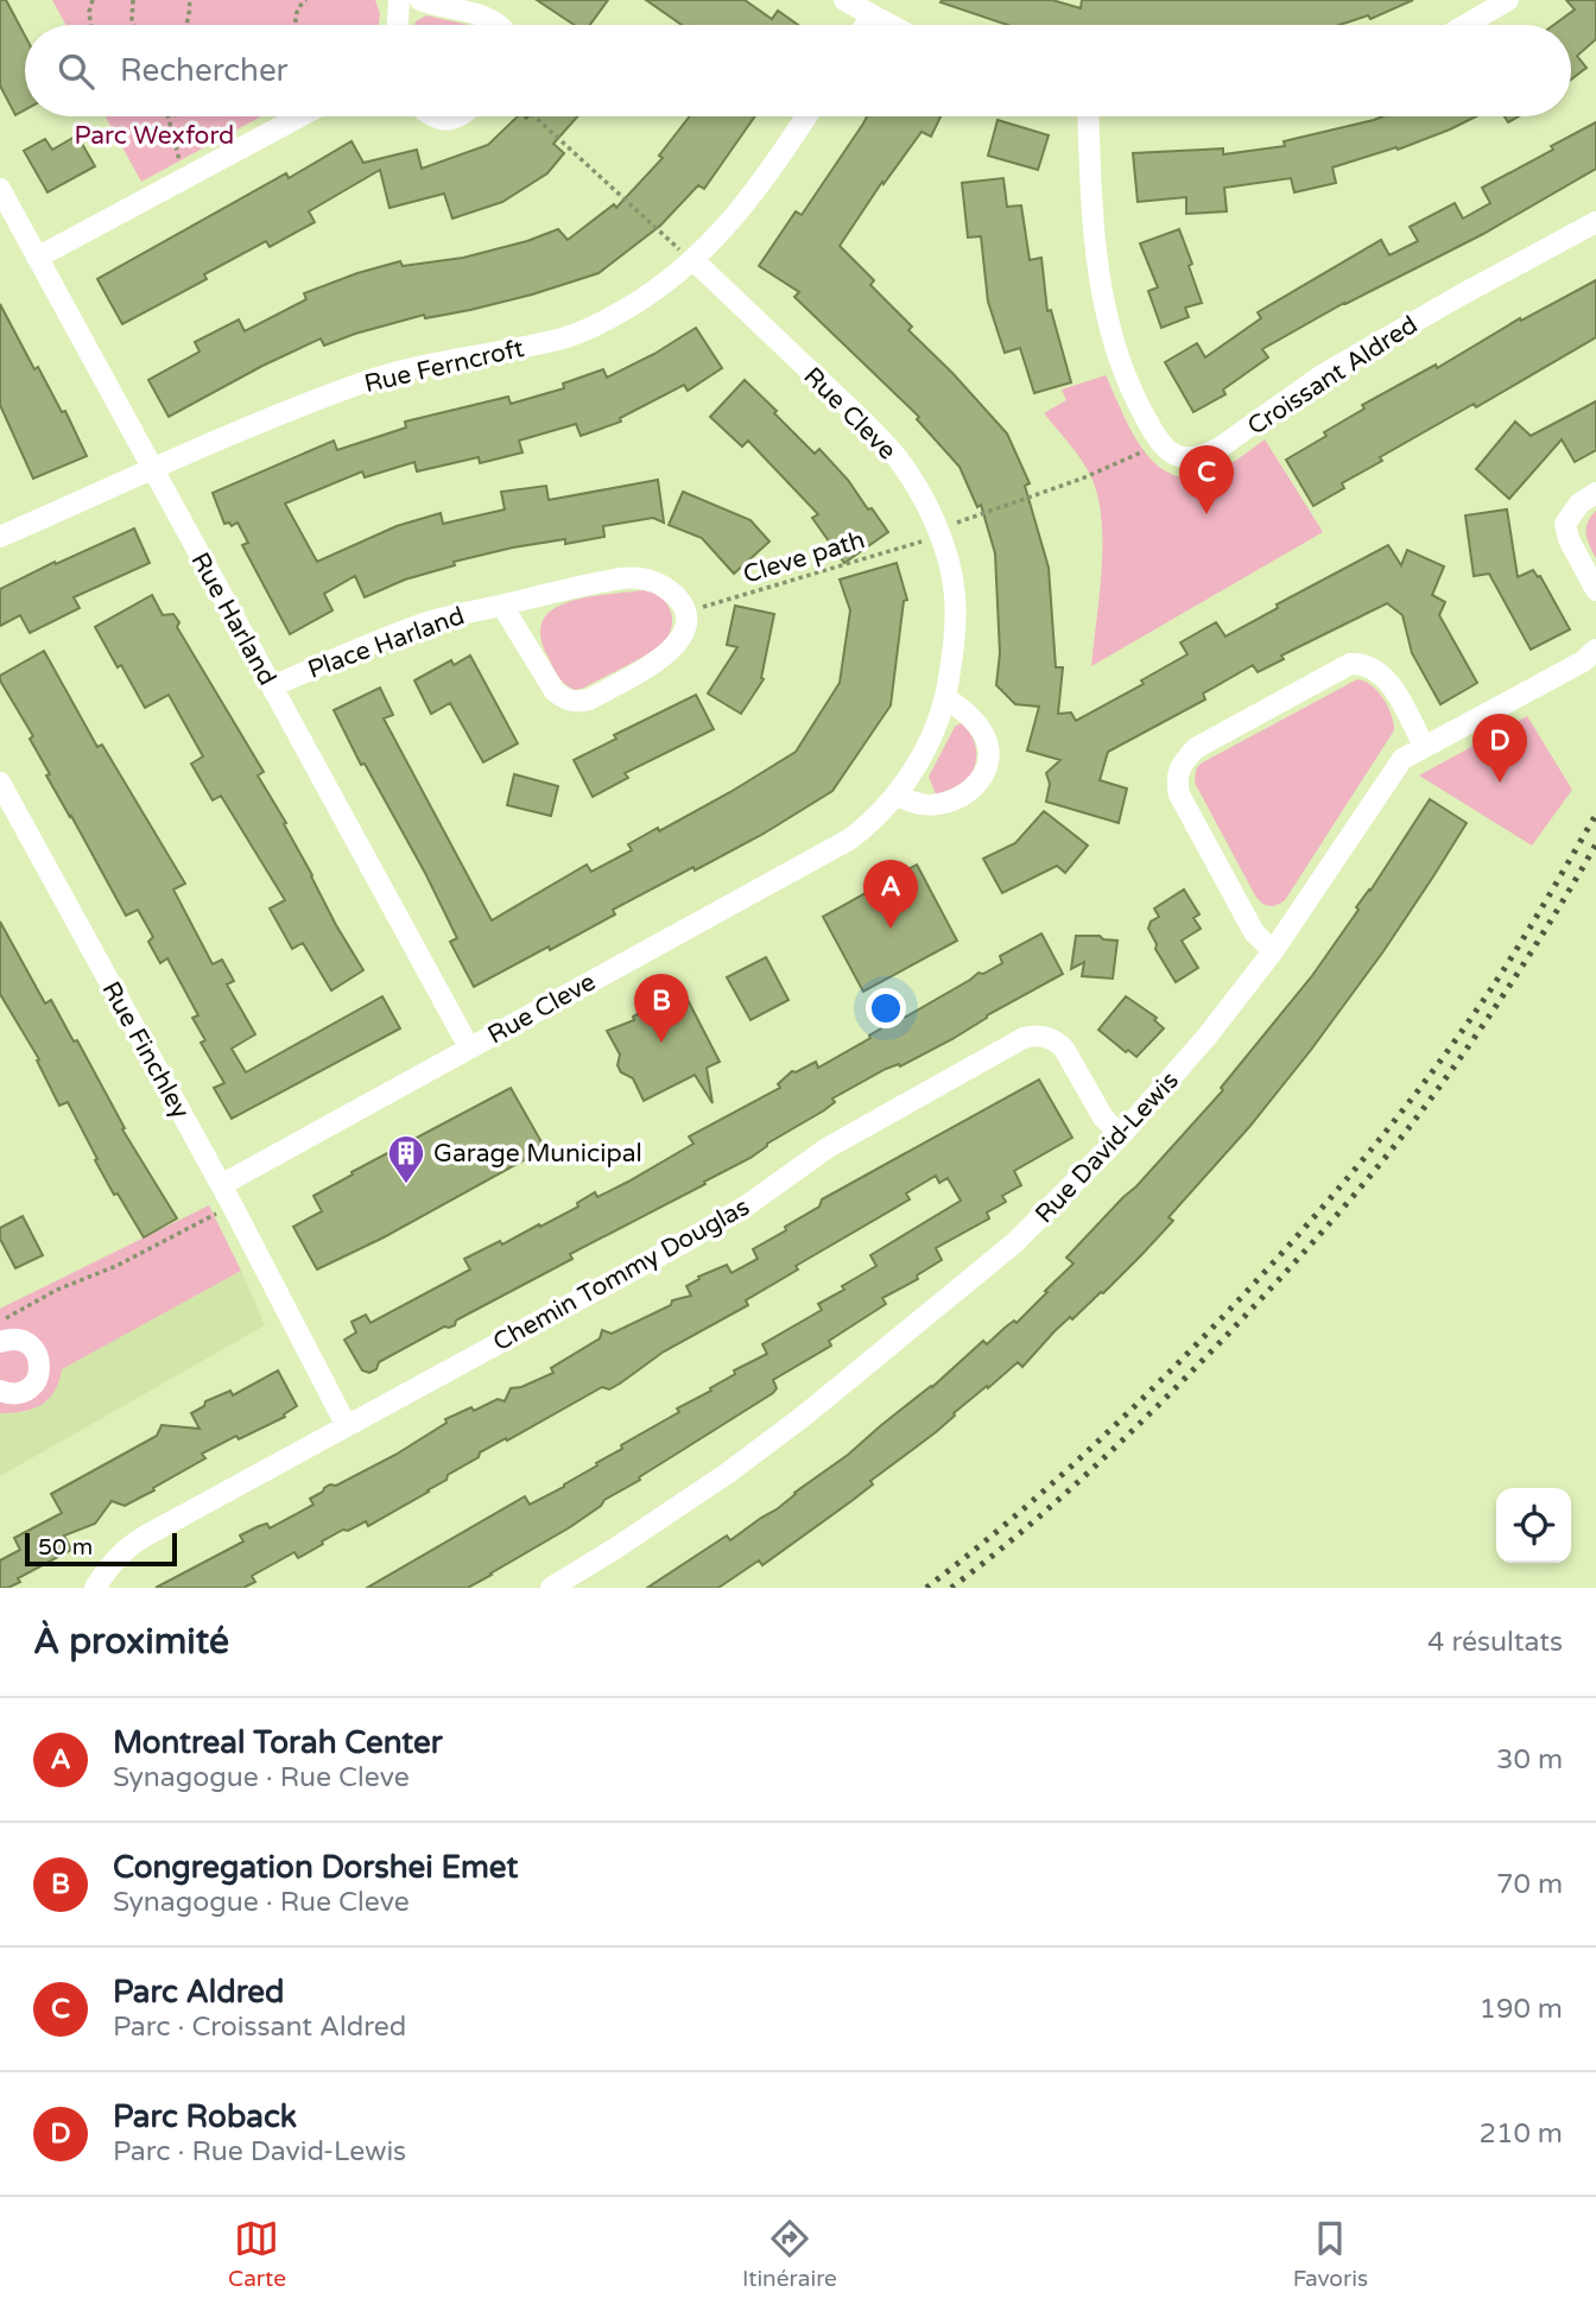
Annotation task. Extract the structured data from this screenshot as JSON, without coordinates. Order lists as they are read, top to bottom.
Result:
{
  "streets": {
    "street": [
      "Rue Ferncroft",
      "Croissant Aldred",
      "Rue Cleve",
      "Rue Harland",
      "Place Harland",
      "Rue Finchley",
      "Rue David-Lewis",
      "Chemin Tommy Douglas"
    ],
    "path": ["Cleve path"]
  },
  "crossings": [
    ["Rue Ferncroft", "Rue Cleve"],
    ["Rue Ferncroft", "Rue Harland"],
    ["Rue Cleve", "Rue Harland"],
    ["Rue Cleve", "Rue Finchley"],
    ["Rue Harland", "Place Harland"],
    ["Rue Finchley", "Chemin Tommy Douglas"],
    ["Rue David-Lewis", "Chemin Tommy Douglas"]
  ],
  "parks": ["Parc Wexford"],
  "places": {
    "building": ["Garage Municipal"]
  },
  "scale_bar": "50 m",
  "page": {
    "search": "Rechercher",
    "pins": [
      "C",
      "D",
      "A",
      "B"
    ],
    "scale": "50 m",
    "heading": ["À proximité", "4 résultats"],
    "list": [
      {
        "mark": "A",
        "name": "Montreal Torah Center",
        "note": "Synagogue · Rue Cleve",
        "value": "30 m"
      },
      {
        "mark": "B",
        "name": "Congregation Dorshei Emet",
        "note": "Synagogue · Rue Cleve",
        "value": "70 m"
      },
      {
        "mark": "C",
        "name": "Parc Aldred",
        "note": "Parc · Croissant Aldred",
        "value": "190 m"
      },
      {
        "mark": "D",
        "name": "Parc Roback",
        "note": "Parc · Rue David-Lewis",
        "value": "210 m"
      }
    ],
    "nav": ["Carte", "Itinéraire", "Favoris"]
  }
}
